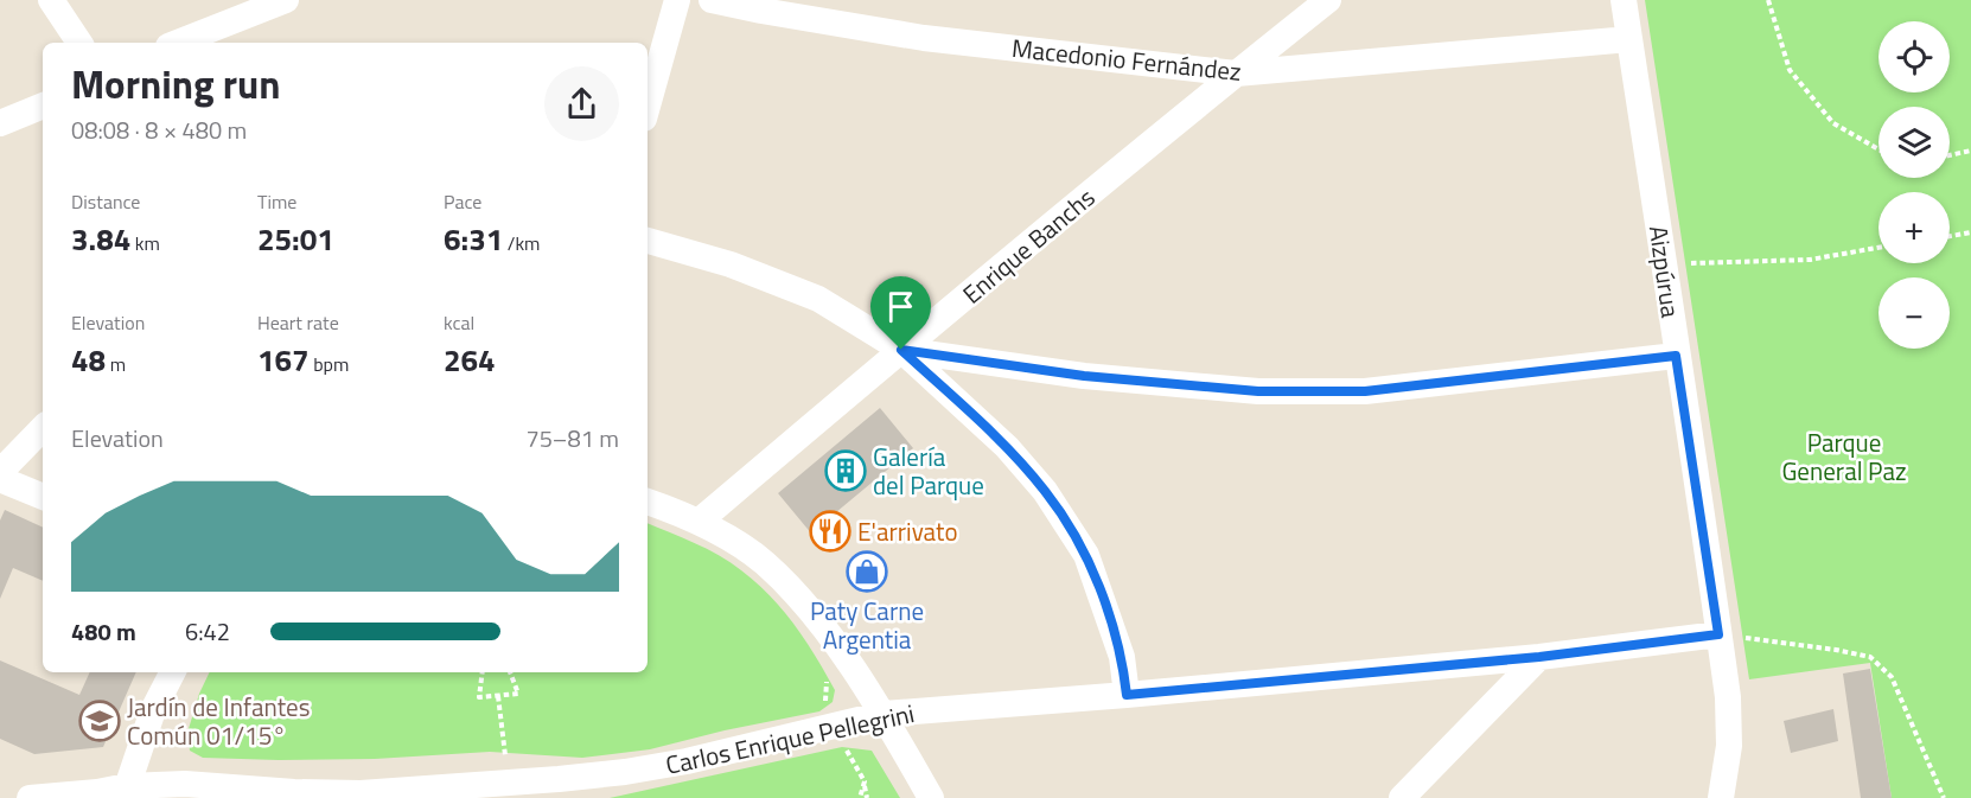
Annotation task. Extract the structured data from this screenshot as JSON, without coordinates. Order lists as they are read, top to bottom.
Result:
{
  "streets": {
    "street": [
      "Macedonio Fernández",
      "Enrique Banchs",
      "Aizpúrua",
      "Carlos Enrique Pellegrini"
    ]
  },
  "crossings": [
    ["Macedonio Fernández", "Enrique Banchs"],
    ["Macedonio Fernández", "Aizpúrua"],
    ["Aizpúrua", "Carlos Enrique Pellegrini"]
  ],
  "parks": ["Parque General Paz"],
  "places": {
    "building": ["Galería del Parque"],
    "restaurant": ["E'arrivato"],
    "shop": ["Paty Carne Argentia"],
    "school or university": ["Jardín de Infantes Común 01/15°"]
  },
  "page": {
    "map_buttons": ["+", "−"],
    "heading": ["Morning run", "08:08 · 8 × 480 m"],
    "stats": [
      ["Distance", "3.84 km"],
      ["Time", "25:01"],
      ["Pace", "6:31 /km"],
      ["Elevation", "48 m"],
      ["Heart rate", "167 bpm"],
      ["kcal", "264"]
    ],
    "chart": ["Elevation", "75–81 m"],
    "list": [
      {
        "name": "480 m",
        "note": "6:42"
      }
    ]
  }
}
